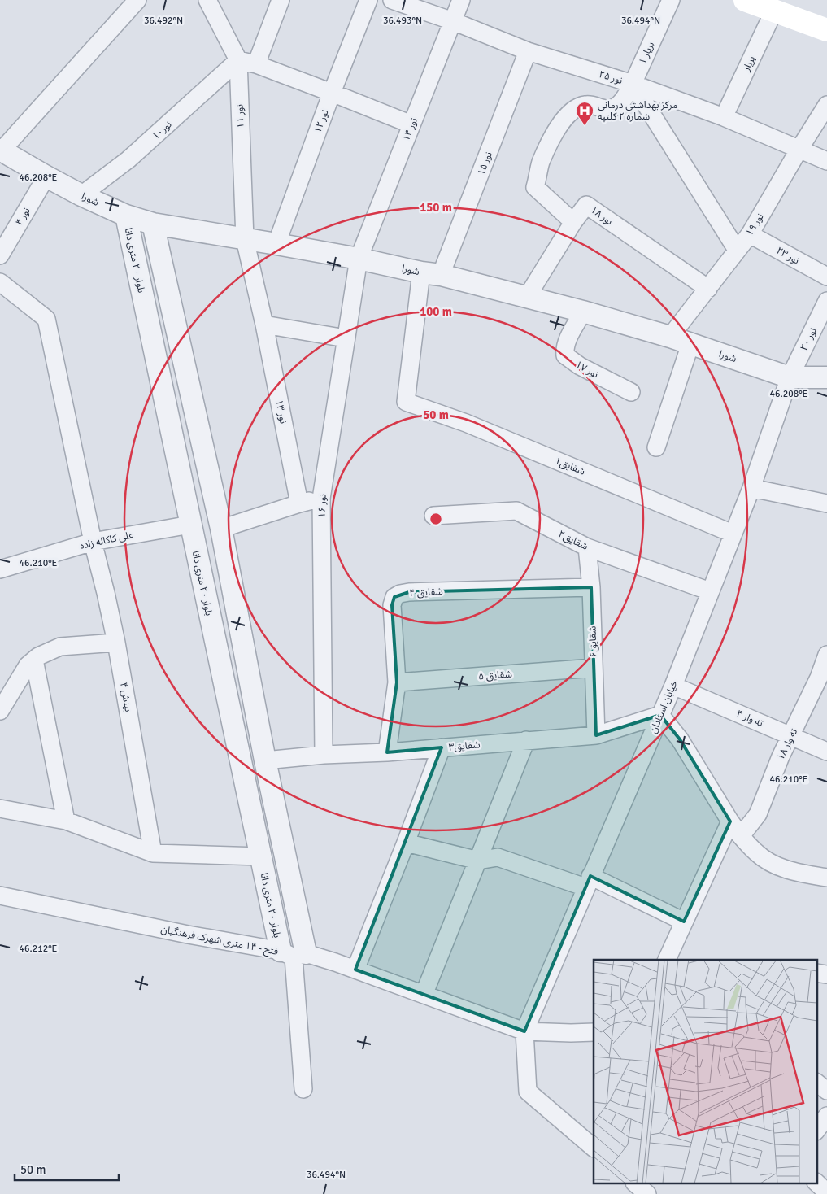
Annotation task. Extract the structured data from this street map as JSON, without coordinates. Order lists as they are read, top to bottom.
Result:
{
  "streets": {
    "street": [
      "بریار ۱",
      "بریار",
      "نور ۲۵",
      "نور ۱۱",
      "نور ۱۲",
      "نور ۱۴",
      "نور۱۰",
      "نور ۱۵",
      "شورا",
      "نور ۱۸",
      "نور ۴",
      "نور ۱۹",
      "نور ۲۳",
      "بلوار ۲۰ متری دانا",
      "نور ۲۰",
      "نور ۱۷",
      "نور ۱۳",
      "شقایق۱",
      "نور ۱۶",
      "علی کاکاله زاده",
      "شقایق۲",
      "شقایق ۴",
      "شقایق۶",
      "شقایق ۵",
      "بینش ۴",
      "خیابان استادان",
      "ته وار ۴",
      "ته وار ۱۸",
      "شقایق۳",
      "فتح - ۱۴ متری شهرک فرهنگیان"
    ]
  },
  "crossings": [
    ["بریار ۱", "نور ۲۵"],
    ["بریار ۱", "نور ۱۸"],
    ["بریار", "نور ۲۵"],
    ["نور ۲۵", "نور ۱۴"],
    ["نور ۲۵", "نور ۱۵"],
    ["نور ۲۵", "نور ۱۹"],
    ["نور ۱۱", "نور۱۰"],
    ["نور ۱۱", "شورا"],
    ["نور ۱۱", "نور ۱۳"],
    ["نور ۱۲", "شورا"],
    ["نور ۱۴", "شورا"],
    ["نور ۱۴", "نور ۱۶"],
    ["نور۱۰", "شورا"],
    ["نور ۱۵", "شورا"],
    ["نور ۱۵", "شقایق۱"],
    ["شورا", "نور ۱۸"],
    ["شورا", "نور ۴"],
    ["شورا", "نور ۱۹"],
    ["شورا", "بلوار ۲۰ متری دانا"],
    ["شورا", "نور ۲۰"],
    ["شورا", "نور ۱۷"],
    ["شورا", "نور ۱۳"],
    ["شورا", "نور ۱۶"],
    ["شورا", "خیابان استادان"],
    ["نور ۱۸", "نور ۱۹"],
    ["نور ۱۹", "نور ۲۳"],
    ["بلوار ۲۰ متری دانا", "علی کاکاله زاده"],
    ["بلوار ۲۰ متری دانا", "فتح - ۱۴ متری شهرک فرهنگیان"],
    ["نور ۲۰", "خیابان استادان"],
    ["شقایق۱", "خیابان استادان"],
    ["نور ۱۶", "شقایق۳"],
    ["علی کاکاله زاده", "بینش ۴"],
    ["شقایق۲", "شقایق۶"],
    ["شقایق۲", "خیابان استادان"],
    ["شقایق ۴", "شقایق۶"],
    ["شقایق ۴", "شقایق ۵"],
    ["شقایق ۴", "شقایق۳"],
    ["شقایق۶", "شقایق ۵"],
    ["شقایق۶", "شقایق۳"],
    ["خیابان استادان", "ته وار ۴"],
    ["خیابان استادان", "شقایق۳"],
    ["خیابان استادان", "فتح - ۱۴ متری شهرک فرهنگیان"],
    ["ته وار ۴", "ته وار ۱۸"]
  ],
  "places": {
    "hospital": ["مرکز بهداشتی درمانی شماره ۲ کلتپه"]
  },
  "scale_bar": "50 m",
  "coordinates": [
    "36.492°N",
    "36.493°N",
    "36.494°N",
    "46.208°E",
    "46.210°E",
    "46.212°E"
  ],
  "rings": ["150 m", "100 m", "50 m"]
}
